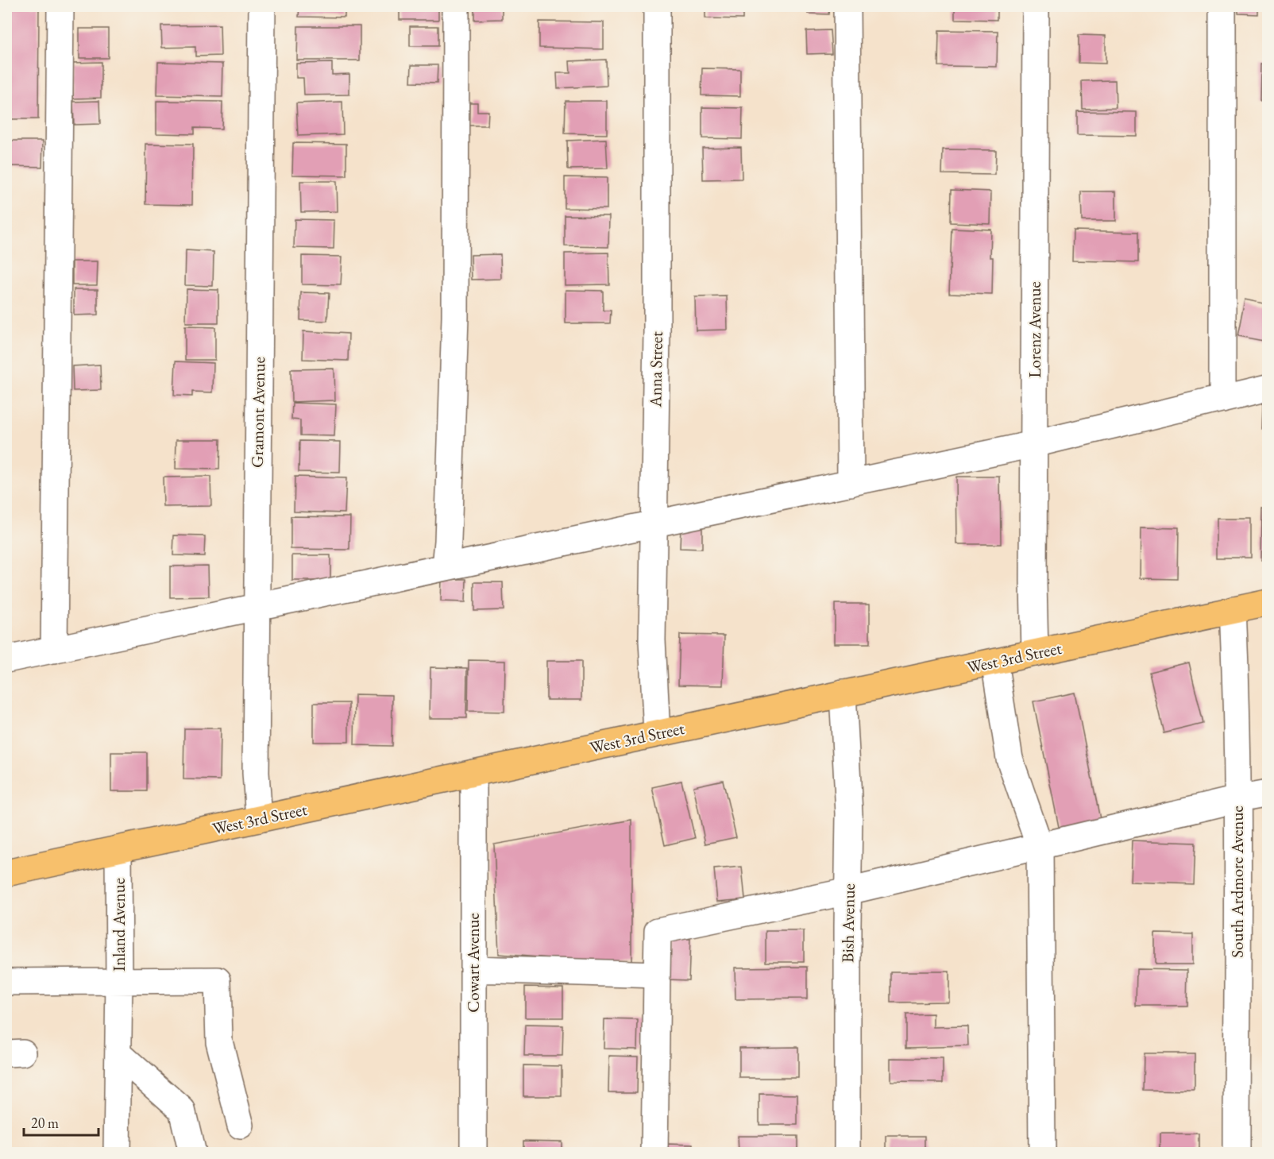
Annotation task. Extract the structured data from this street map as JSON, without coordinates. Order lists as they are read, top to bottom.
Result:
{
  "streets": {
    "main road": ["West 3rd Street"],
    "street": [
      "Lorenz Avenue",
      "Anna Street",
      "Gramont Avenue",
      "South Ardmore Avenue",
      "Bish Avenue",
      "Inland Avenue",
      "Cowart Avenue"
    ]
  },
  "crossings": [
    ["Lorenz Avenue", "West 3rd Street"],
    ["Anna Street", "West 3rd Street"],
    ["Gramont Avenue", "West 3rd Street"],
    ["West 3rd Street", "South Ardmore Avenue"],
    ["West 3rd Street", "Bish Avenue"],
    ["West 3rd Street", "Inland Avenue"],
    ["West 3rd Street", "Cowart Avenue"]
  ],
  "scale_bar": "20 m"
}
